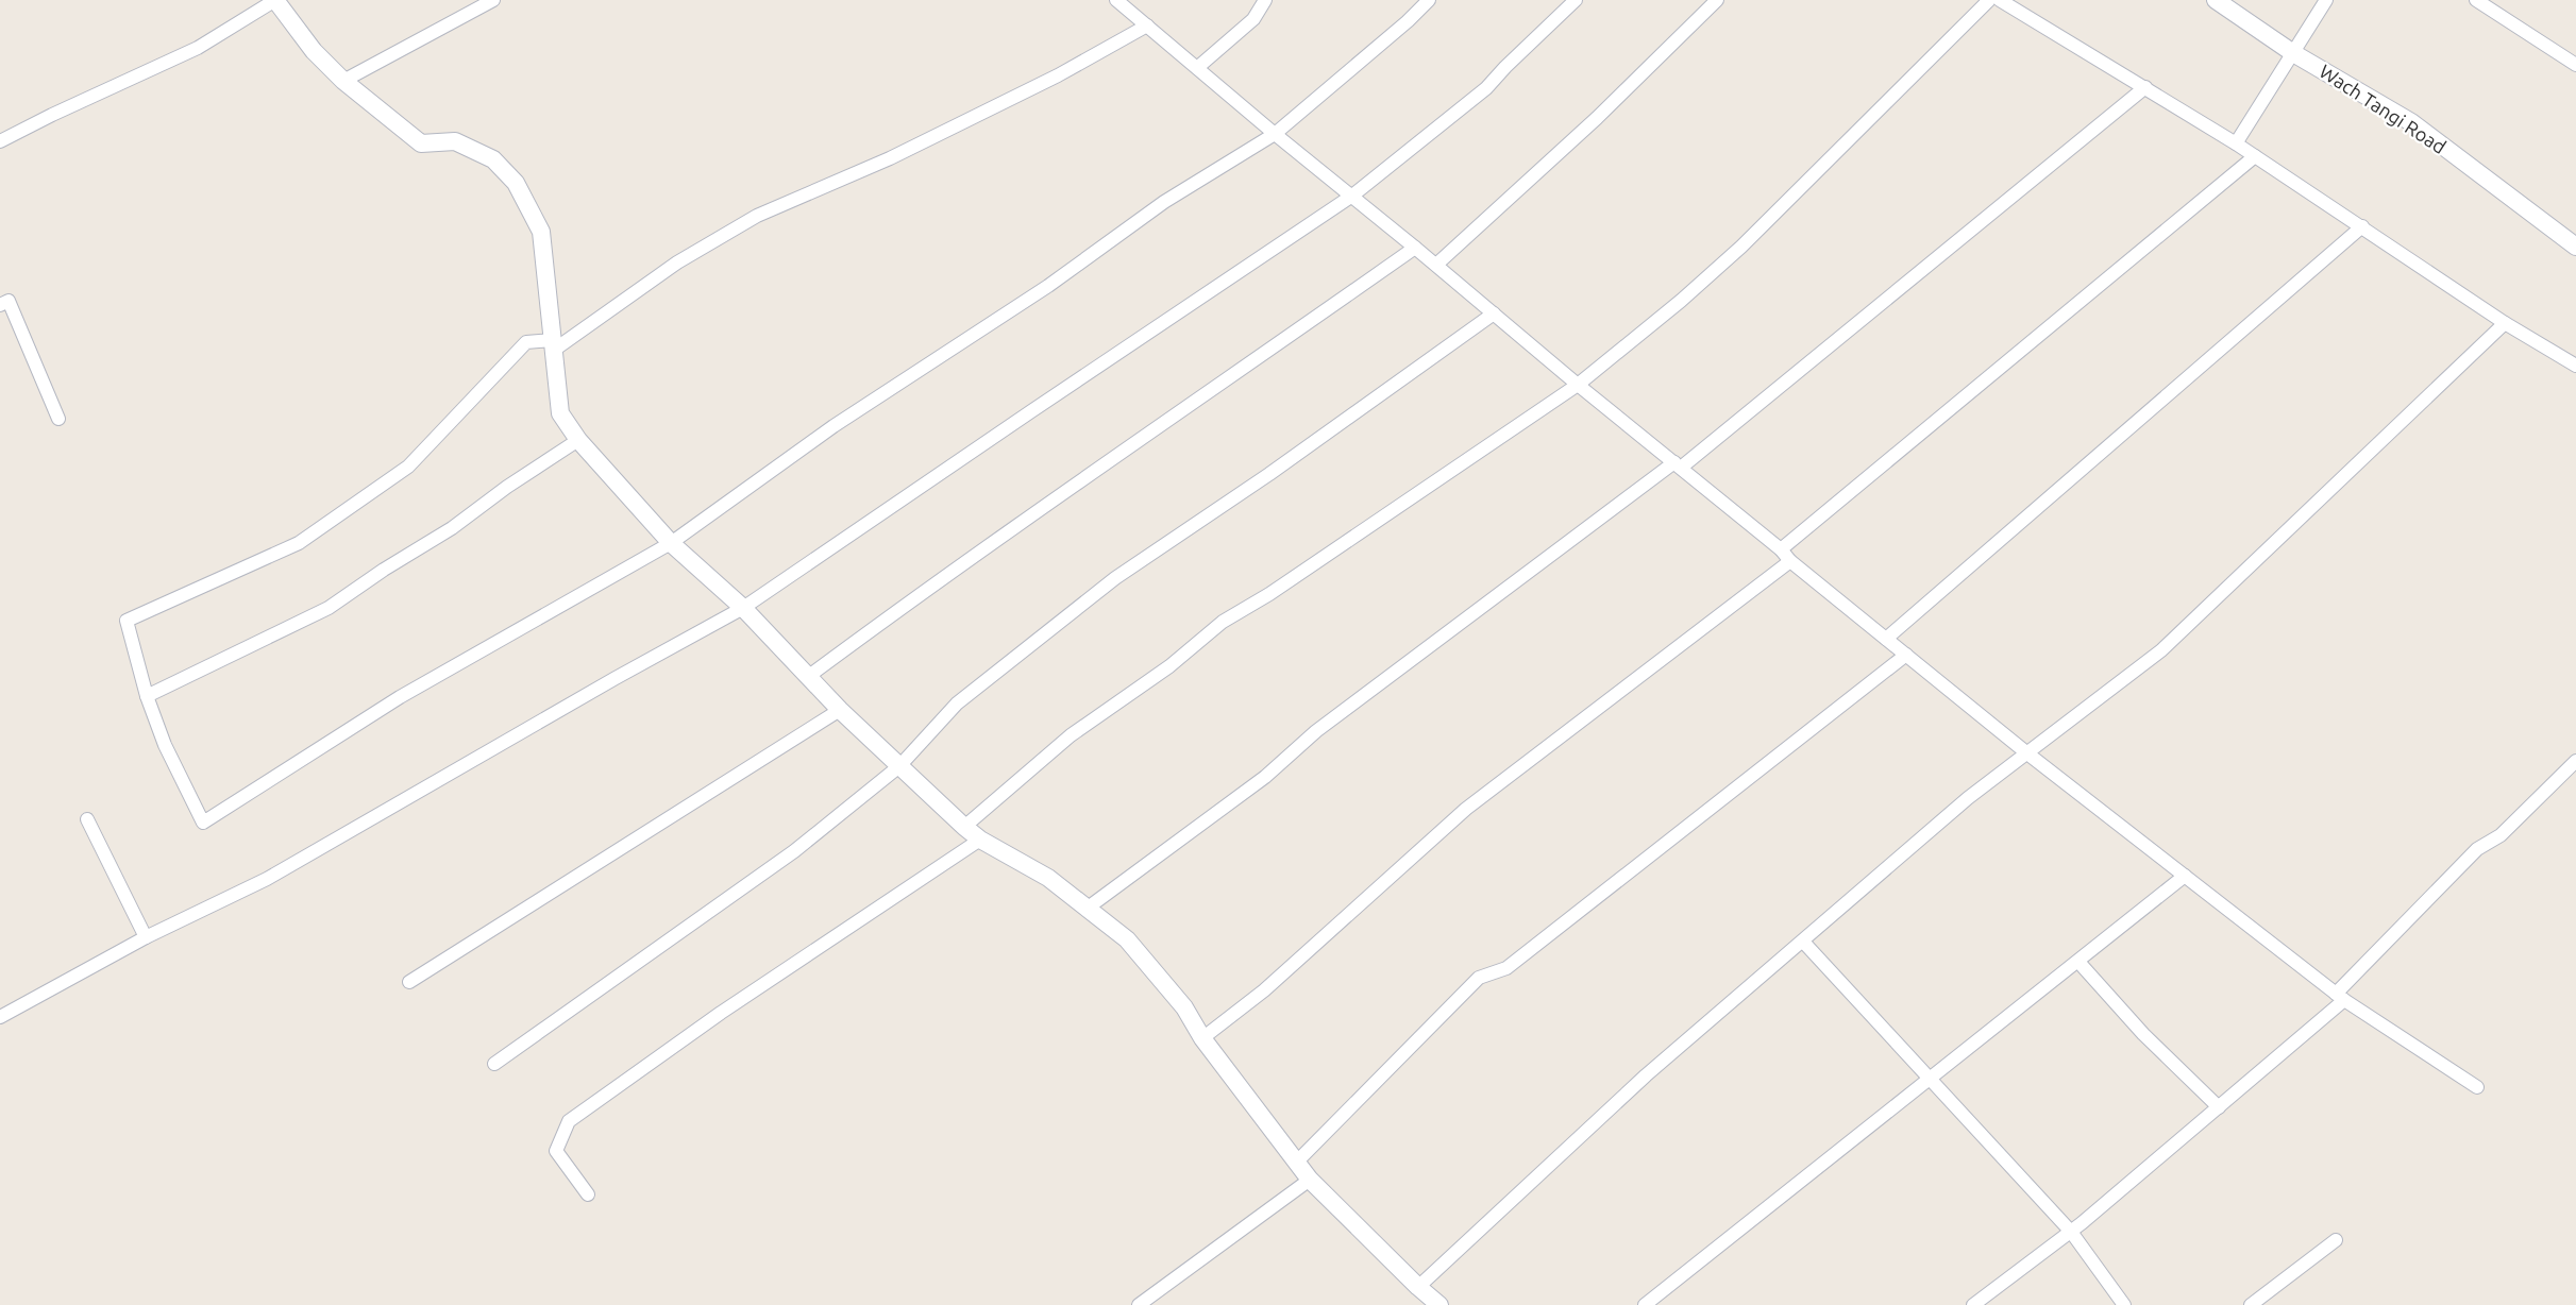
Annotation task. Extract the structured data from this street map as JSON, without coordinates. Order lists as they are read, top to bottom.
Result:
{
  "streets": {
    "street": ["Wach Tangi Road"]
  }
}
